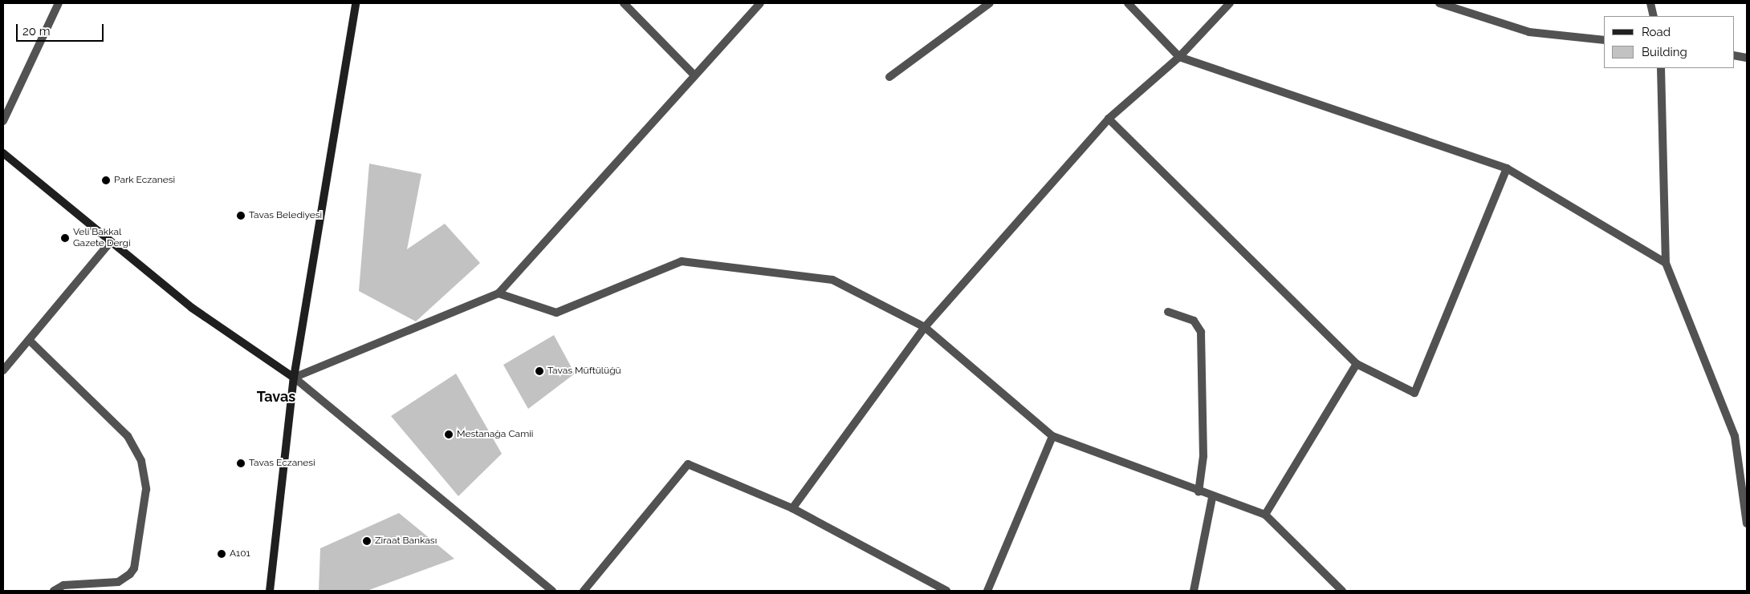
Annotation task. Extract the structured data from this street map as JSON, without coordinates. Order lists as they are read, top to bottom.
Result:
{
  "districts": ["Tavas"],
  "places": [
    "Park Eczanesi",
    "Tavas Belediyesi",
    "Veli Bakkal Gazete Dergi",
    "Tavas Müftülüğü",
    "Mestanağa Camii",
    "Tavas Eczanesi",
    "Ziraat Bankası",
    "A101"
  ],
  "legend": ["Road", "Building"],
  "scale_bar": "20 m"
}
